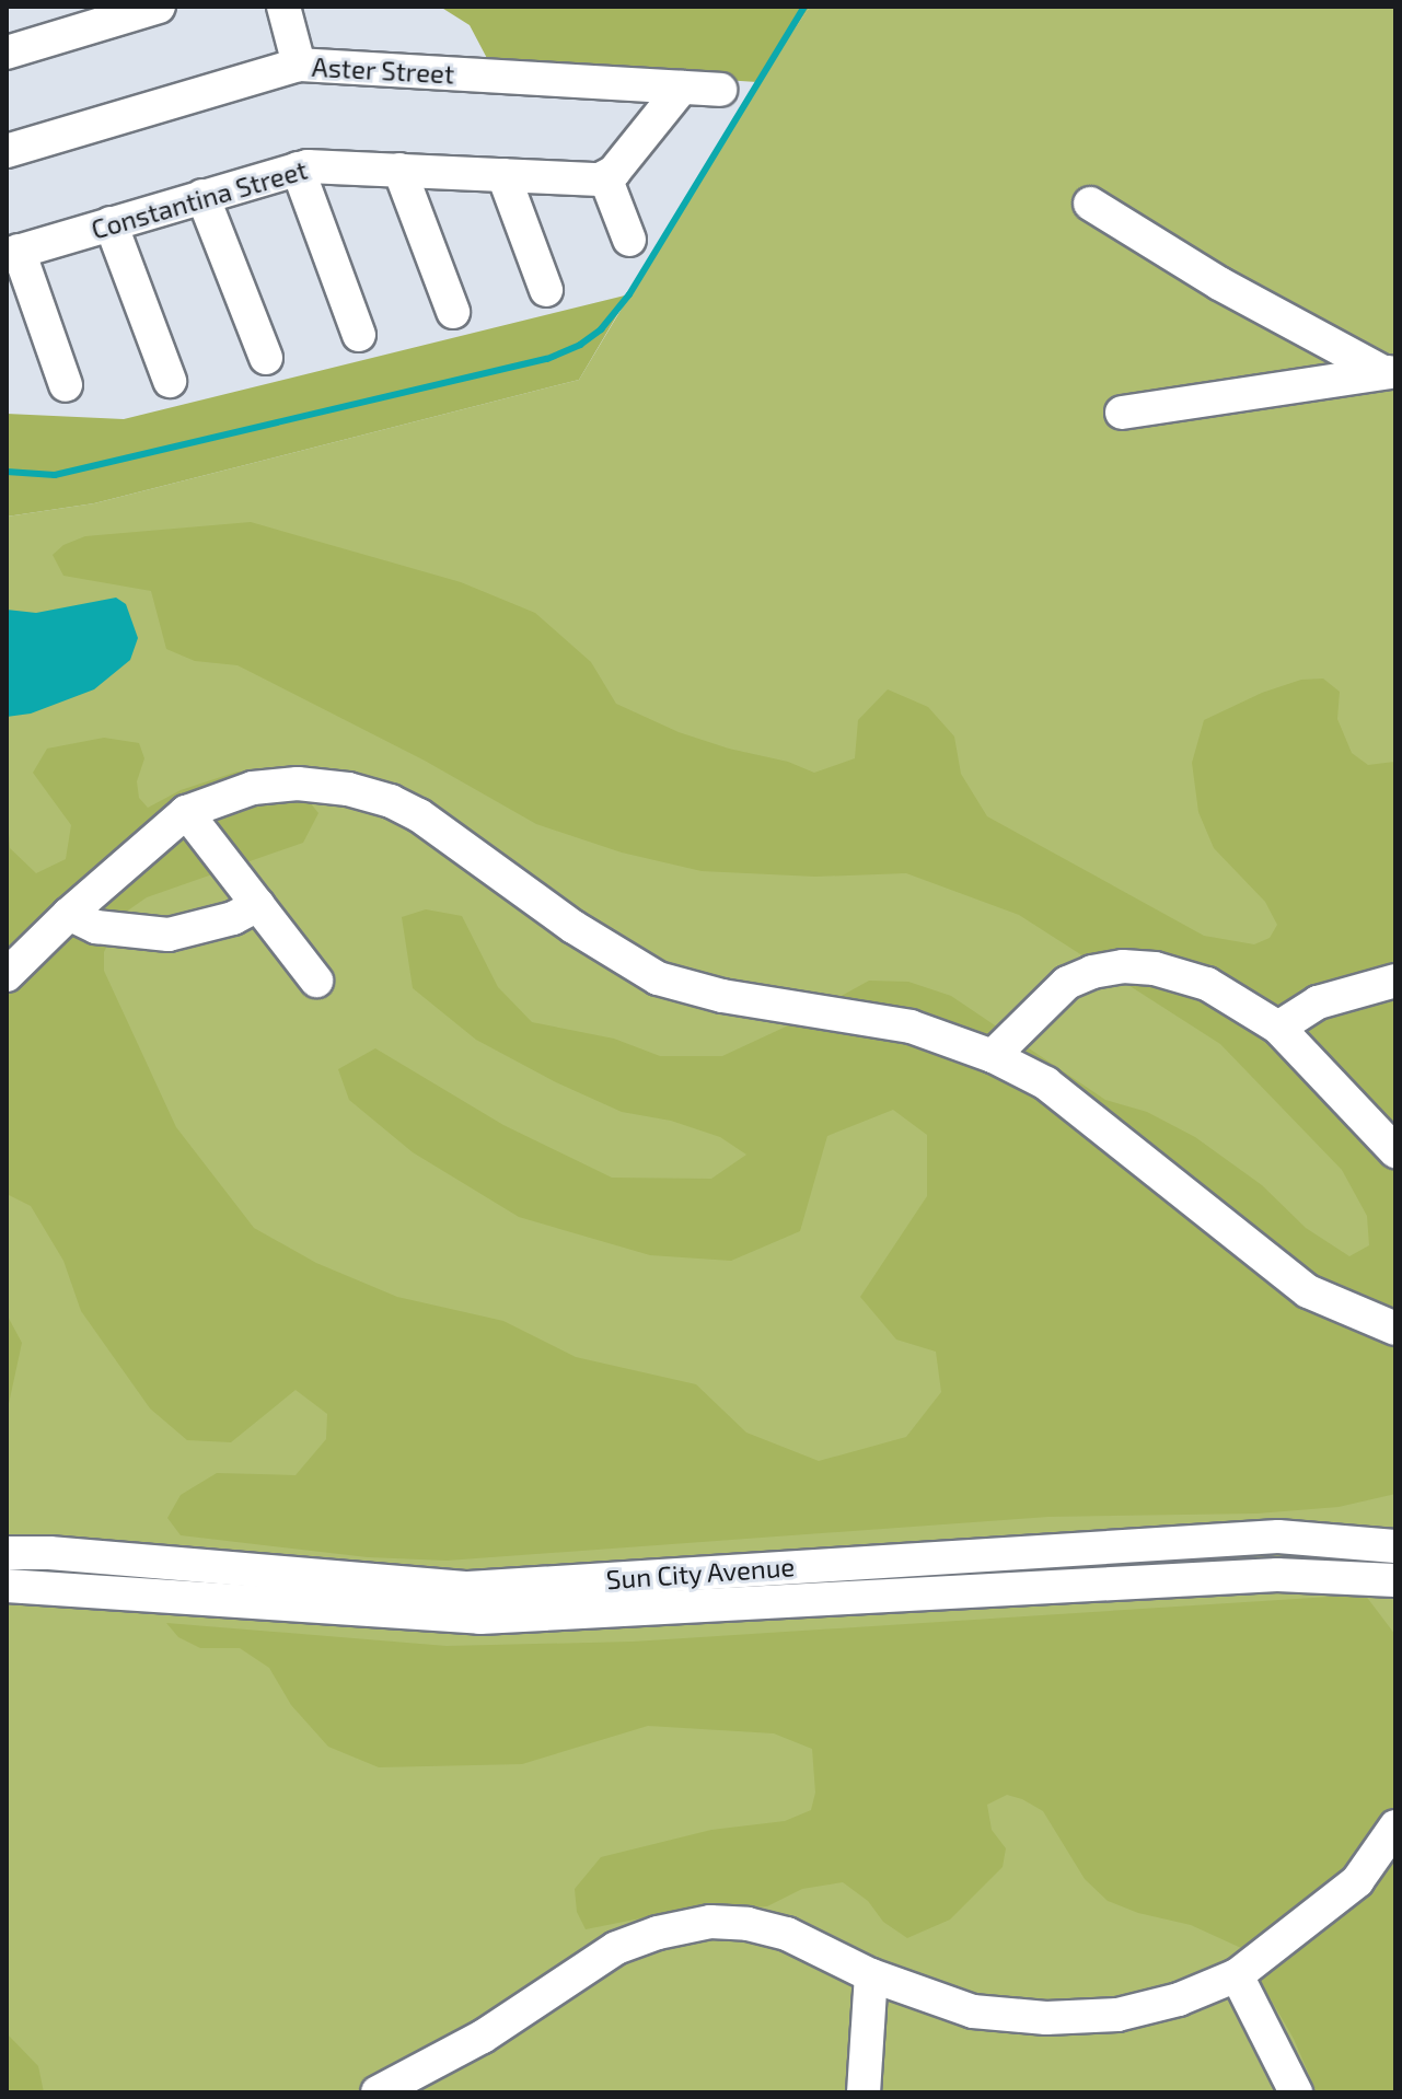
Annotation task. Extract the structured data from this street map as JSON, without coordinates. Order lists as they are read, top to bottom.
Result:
{
  "streets": {
    "street": ["Aster Street", "Constantina Street", "Sun City Avenue"]
  }
}
